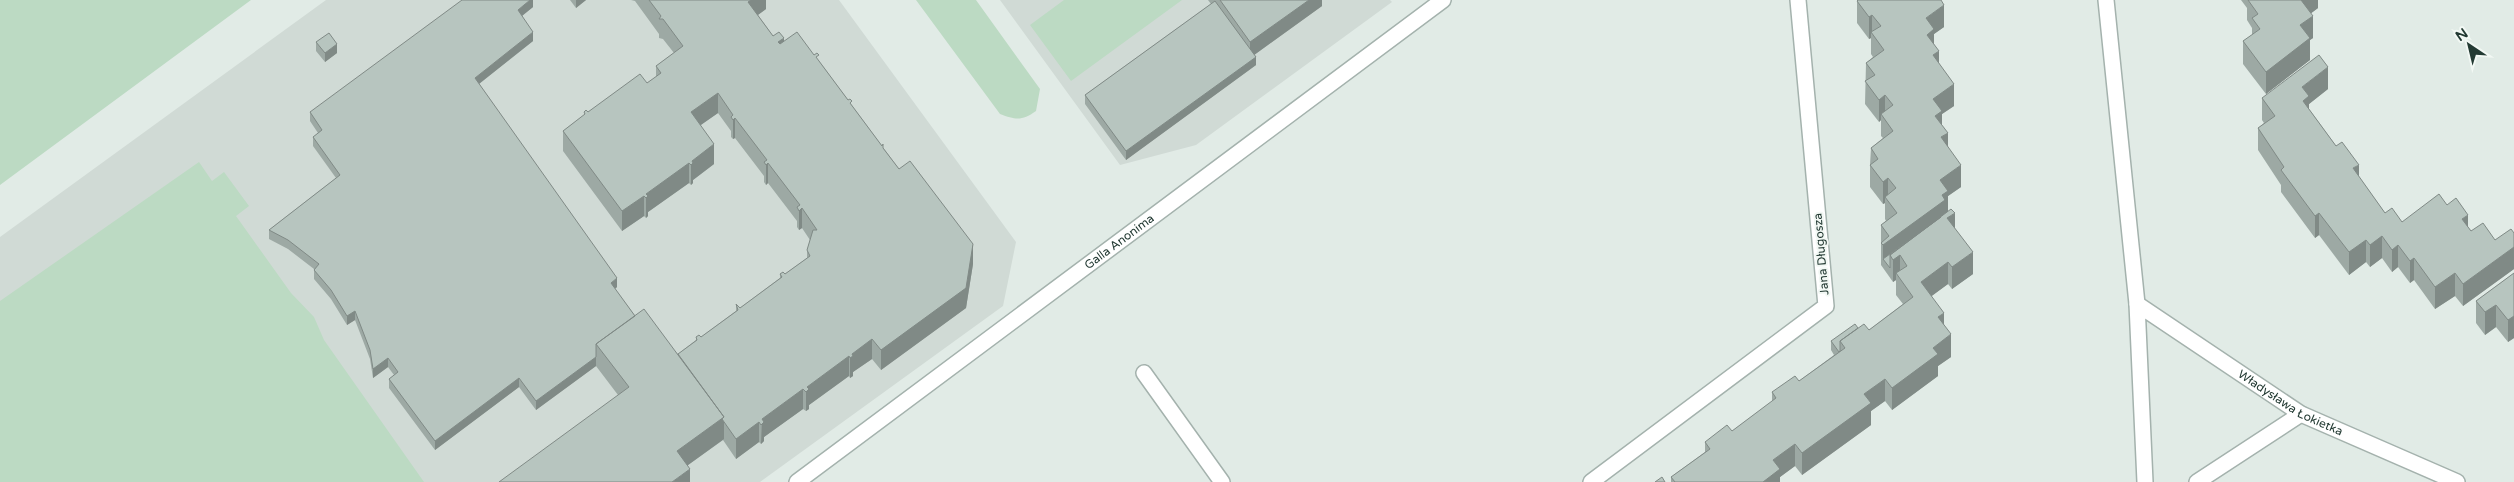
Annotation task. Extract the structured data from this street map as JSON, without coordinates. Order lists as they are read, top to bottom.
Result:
{
  "streets": {
    "street": ["Galla Anonima", "Jana Długosza", "Władysława Łokietka"]
  },
  "north": "top left"
}
